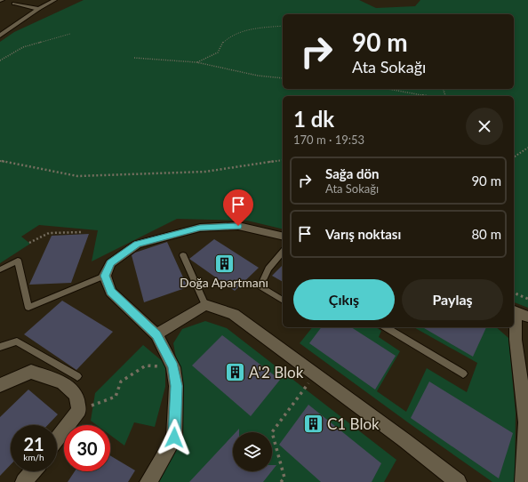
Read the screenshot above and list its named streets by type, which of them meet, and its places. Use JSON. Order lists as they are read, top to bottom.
{
  "places": {
    "building": ["Doğa Apartmanı", "A'2 Blok", "C1 Blok"]
  },
  "page": {
    "turn": ["90 m", "Ata Sokağı"],
    "heading": ["1 dk", "170 m · 19:53"],
    "list": [
      {
        "name": "Sağa dön",
        "note": "Ata Sokağı",
        "value": "90 m"
      },
      {
        "name": "Varış noktası",
        "value": "80 m"
      }
    ],
    "buttons": ["Çıkış", "Paylaş"],
    "speed": "21 km/h",
    "limit": "30"
  }
}
